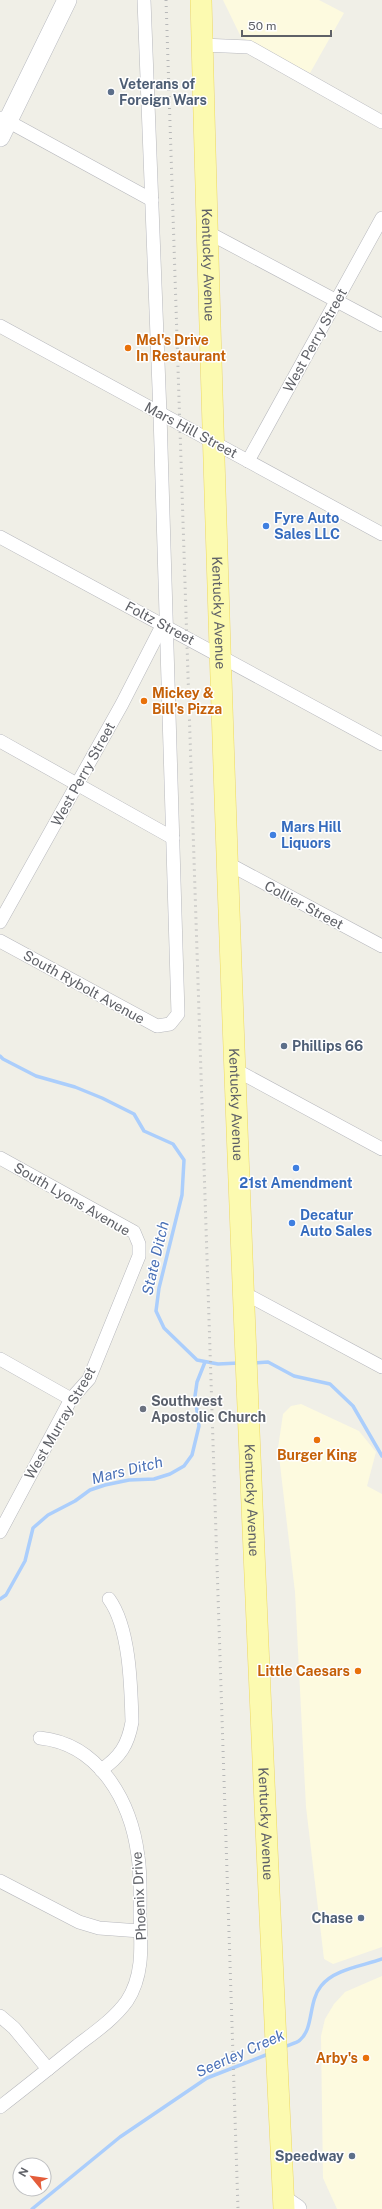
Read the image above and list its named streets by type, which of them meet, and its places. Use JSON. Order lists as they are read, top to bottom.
{
  "streets": {
    "main road": ["Kentucky Avenue"],
    "street": [
      "West Perry Street",
      "Mars Hill Street",
      "Foltz Street",
      "Collier Street",
      "South Rybolt Avenue",
      "South Lyons Avenue",
      "West Murray Street",
      "Phoenix Drive"
    ]
  },
  "crossings": [
    ["Kentucky Avenue", "Mars Hill Street"],
    ["Kentucky Avenue", "Foltz Street"],
    ["Kentucky Avenue", "Collier Street"],
    ["West Perry Street", "Mars Hill Street"],
    ["West Perry Street", "Foltz Street"],
    ["South Lyons Avenue", "West Murray Street"]
  ],
  "water": ["State Ditch", "Mars Ditch", "Seerley Creek"],
  "places": [
    "Veterans of Foreign Wars",
    "Mel's Drive In Restaurant",
    "Fyre Auto Sales LLC",
    "Mickey & Bill's Pizza",
    "Mars Hill Liquors",
    "Phillips 66",
    "21st Amendment",
    "Decatur Auto Sales",
    "Southwest Apostolic Church",
    "Burger King",
    "Little Caesars",
    "Chase",
    "Arby's",
    "Speedway"
  ],
  "scale_bar": "50 m",
  "north": "top left"
}
